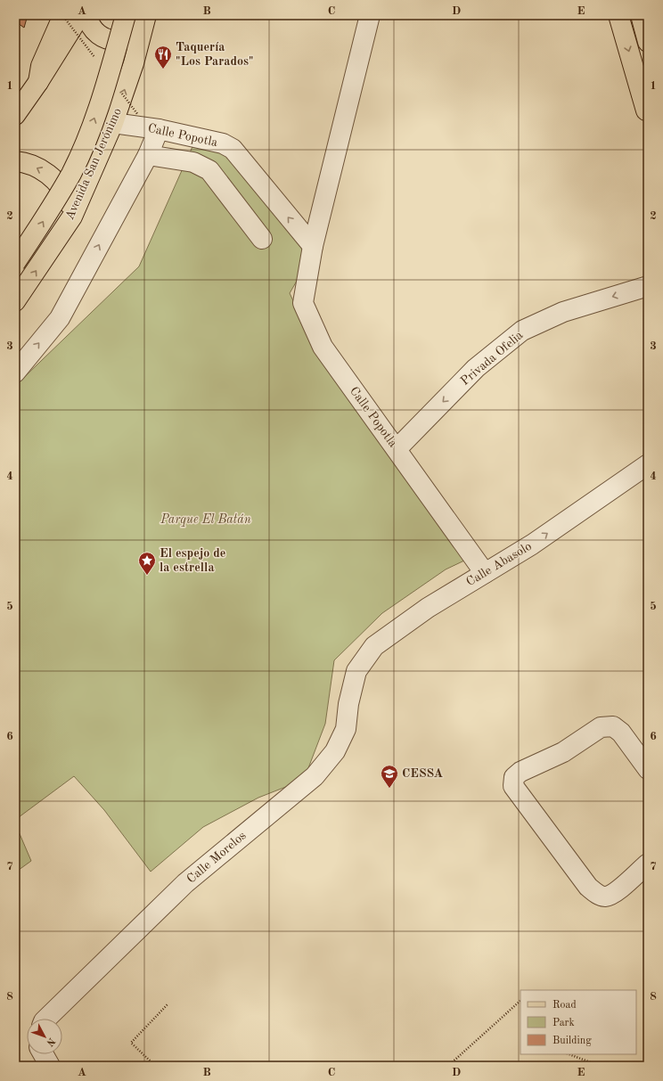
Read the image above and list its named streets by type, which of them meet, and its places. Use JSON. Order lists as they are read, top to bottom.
{
  "streets": {
    "main road": ["Avenida San Jerónimo"],
    "street": [
      "Calle Popotla",
      "Privada Ofelia",
      "Calle Abasolo",
      "Calle Morelos"
    ]
  },
  "crossings": [
    ["Calle Popotla", "Avenida San Jerónimo"],
    ["Calle Popotla", "Privada Ofelia"],
    ["Calle Popotla", "Calle Abasolo"],
    ["Calle Abasolo", "Calle Morelos"]
  ],
  "one_way": ["Privada Ofelia", "Calle Abasolo"],
  "parks": ["Parque El Batán"],
  "places": {
    "restaurant": ["Taquería \"Los Parados\""],
    "place": ["El espejo de la estrella"],
    "school or university": ["CESSA"]
  },
  "legend": ["Road", "Park", "Building"],
  "north": "bottom right",
  "grid": {
    "columns": [
      "A",
      "B",
      "C",
      "D",
      "E"
    ],
    "rows": [
      "1",
      "2",
      "3",
      "4",
      "5",
      "6",
      "7",
      "8"
    ]
  }
}
